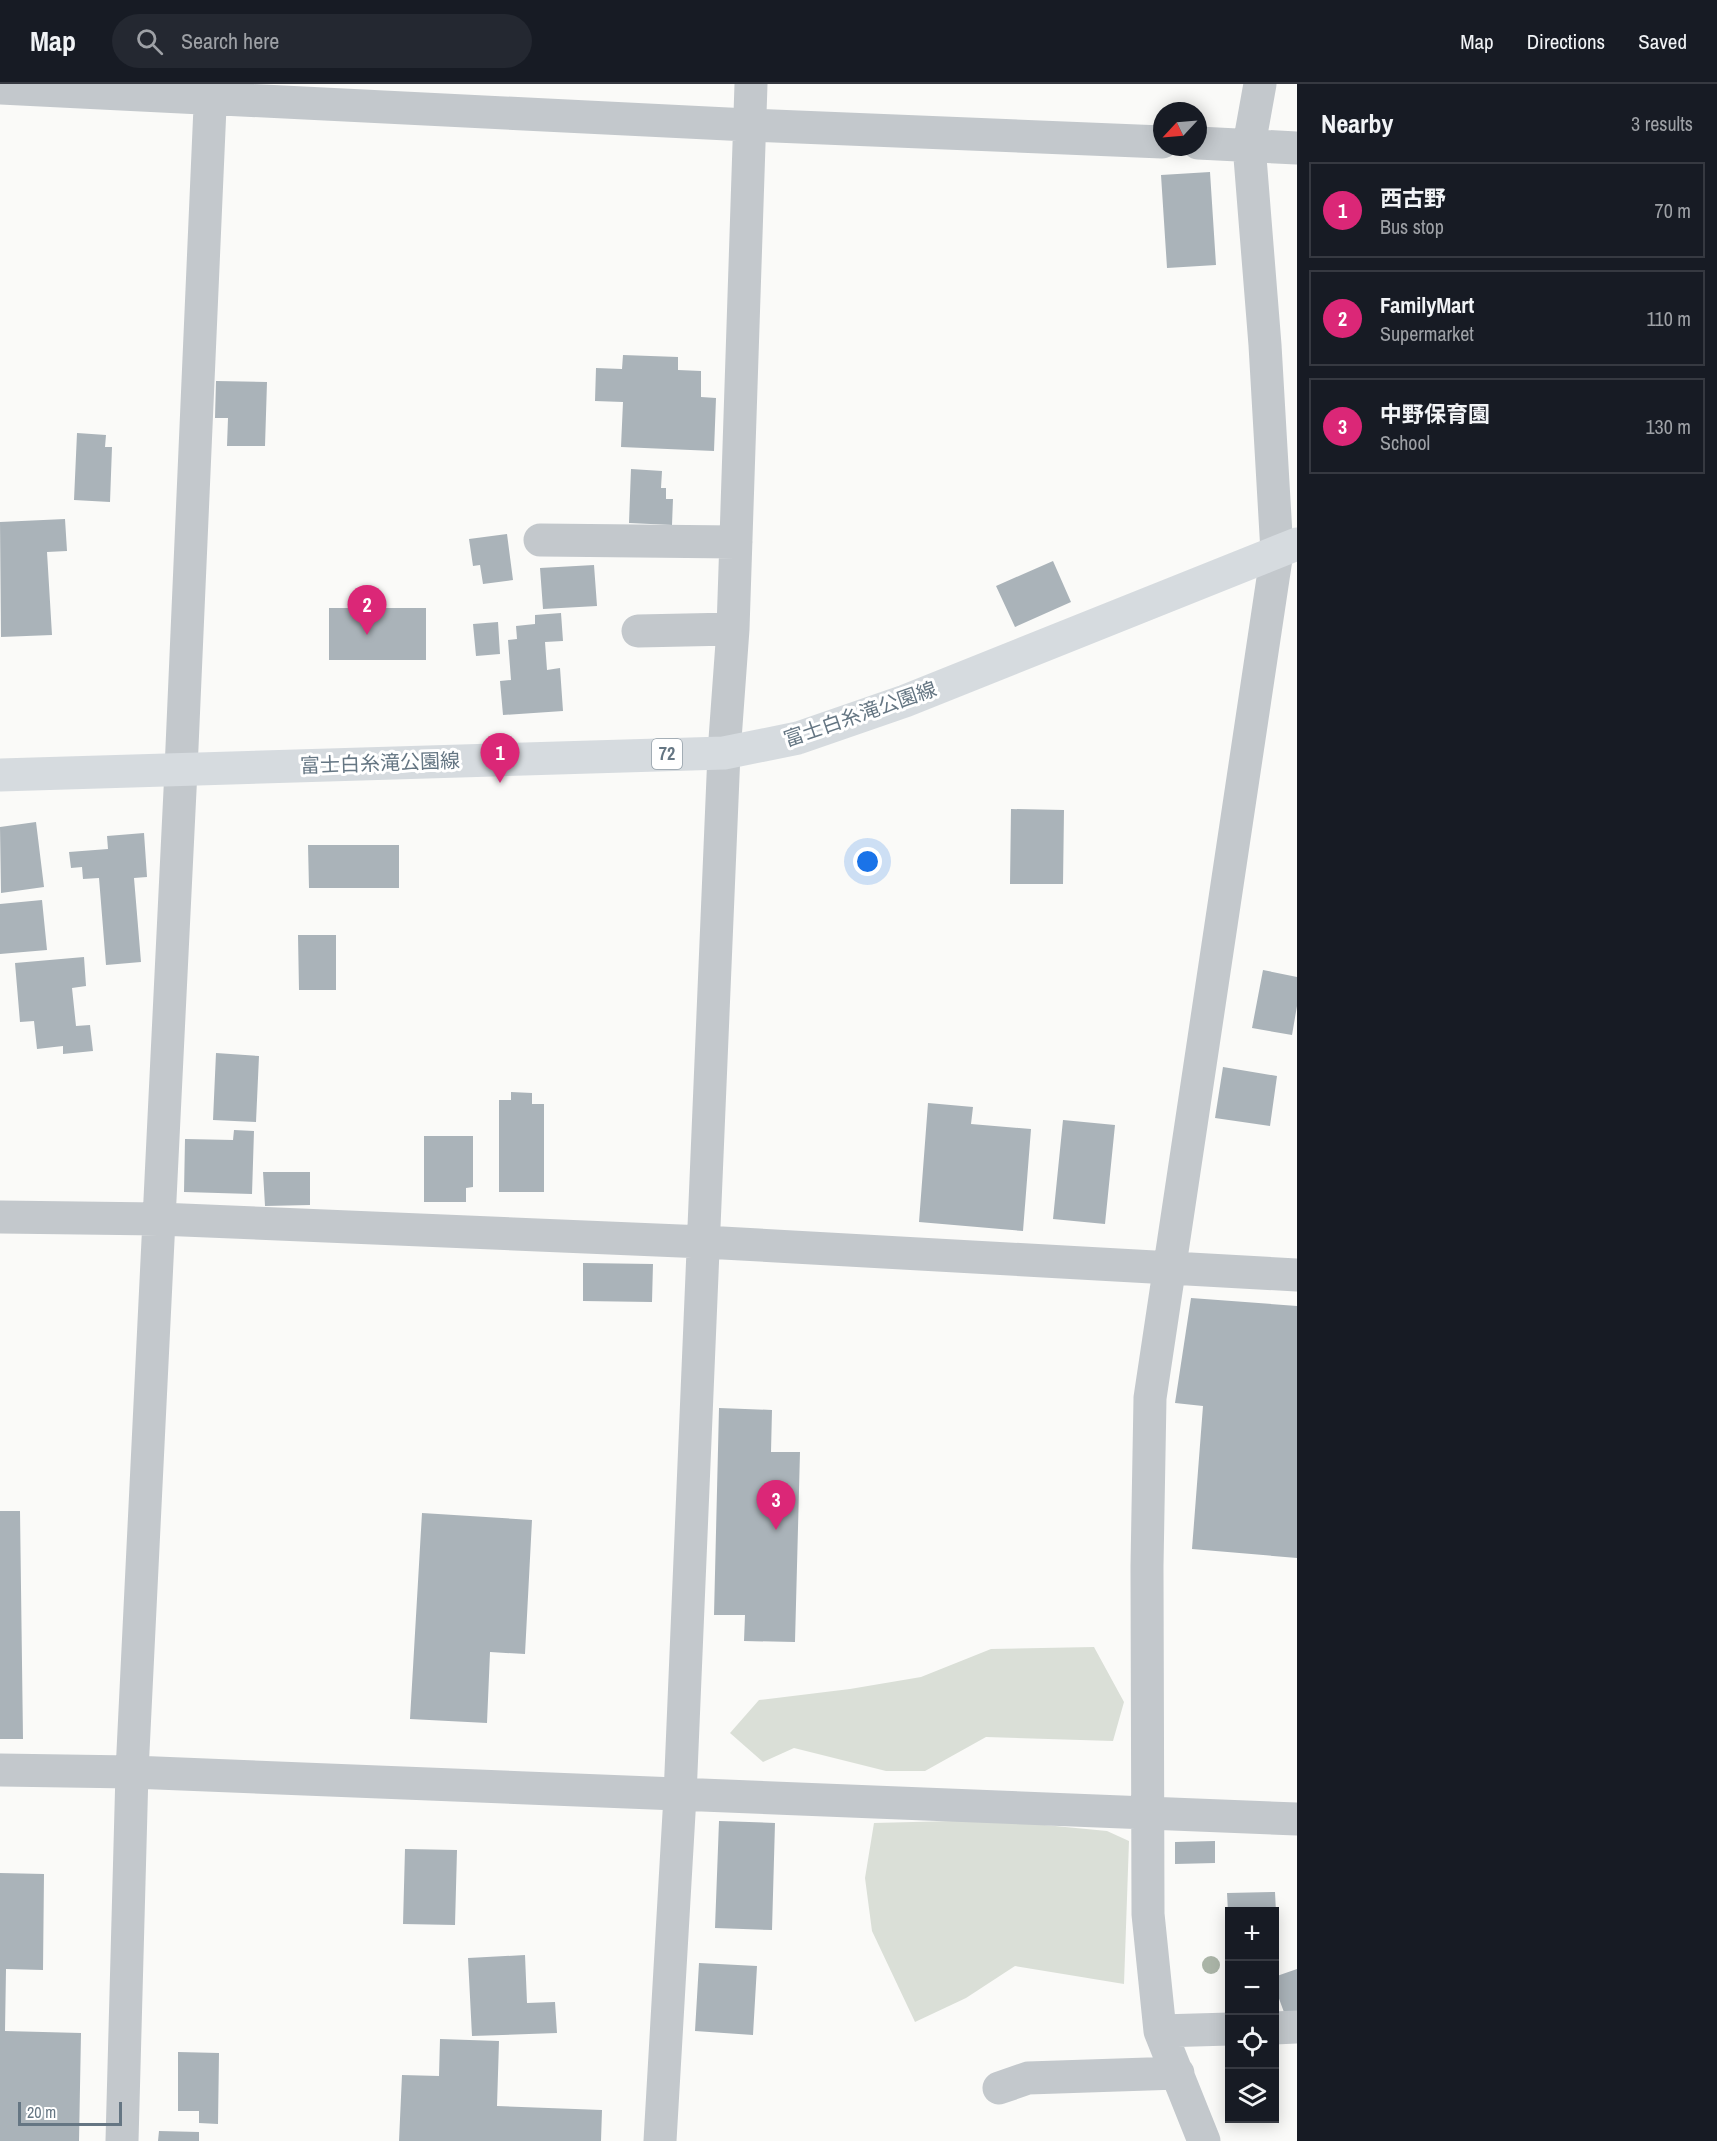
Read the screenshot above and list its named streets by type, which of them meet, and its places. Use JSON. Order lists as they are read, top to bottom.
{
  "streets": {
    "main road": ["富士白糸滝公園線", "72"]
  },
  "scale_bar": "20 m",
  "north": "bottom left",
  "page": {
    "header": "Map",
    "search": "Search here",
    "nav": ["Map", "Directions", "Saved"],
    "heading": ["Nearby", "3 results"],
    "list": [
      {
        "mark": "1",
        "name": "西古野",
        "note": "Bus stop",
        "value": "70 m"
      },
      {
        "mark": "2",
        "name": "FamilyMart",
        "note": "Supermarket",
        "value": "110 m"
      },
      {
        "mark": "3",
        "name": "中野保育園",
        "note": "School",
        "value": "130 m"
      }
    ],
    "pins": ["2", "1", "3"],
    "map_buttons": ["+", "−"],
    "scale": "20 m"
  }
}
